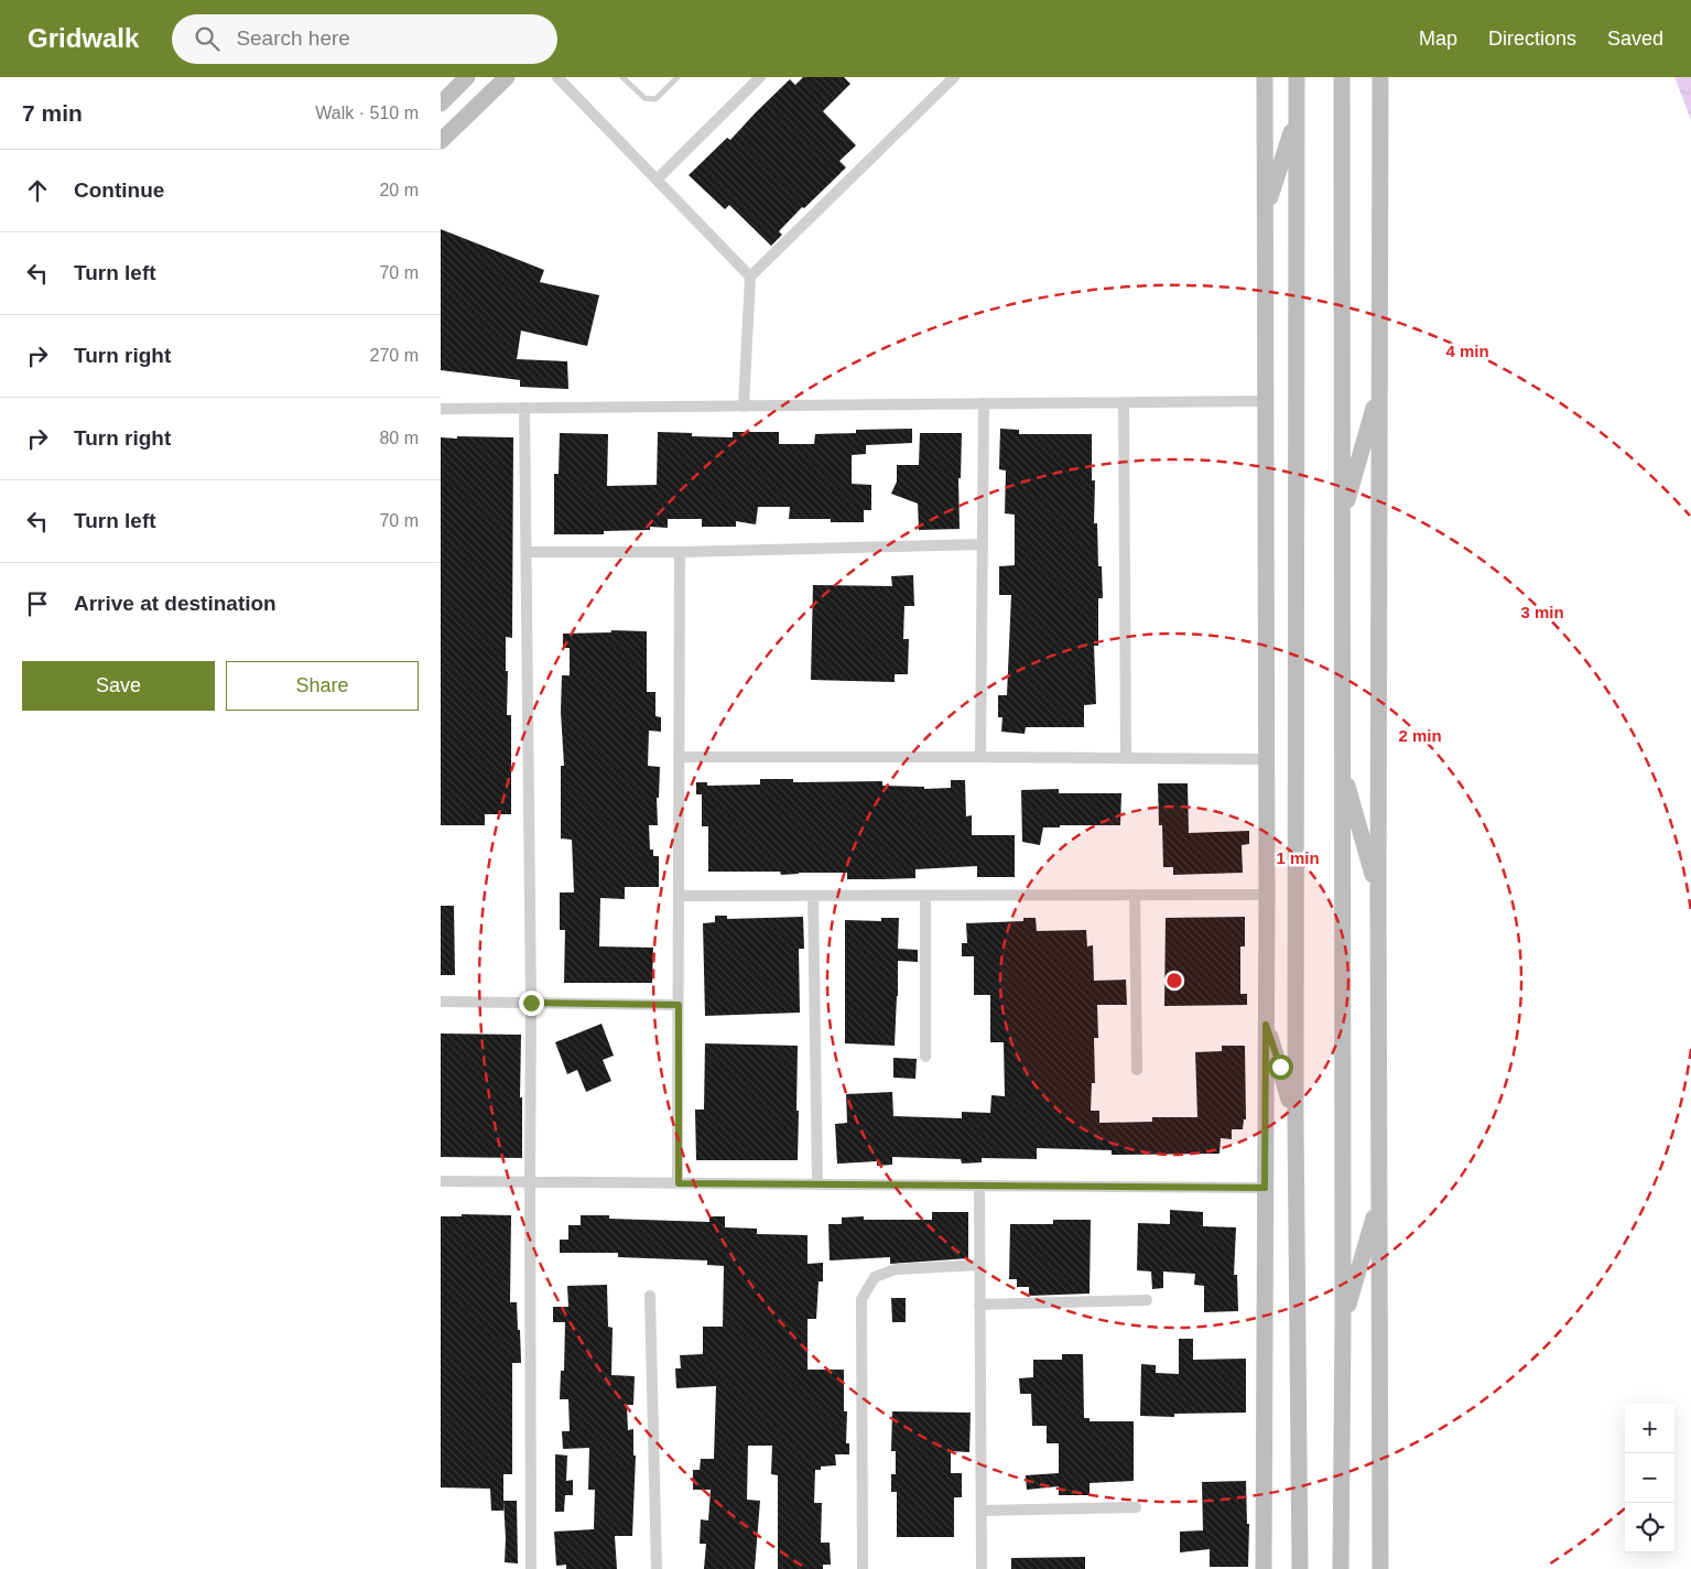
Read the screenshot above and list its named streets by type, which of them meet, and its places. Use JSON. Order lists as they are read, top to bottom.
{
  "page": {
    "header": "Gridwalk",
    "search": "Search here",
    "nav": ["Map", "Directions", "Saved"],
    "heading": ["7 min", "Walk · 510 m"],
    "list": [
      ["Continue", "20 m"],
      ["Turn left", "70 m"],
      ["Turn right", "270 m"],
      ["Turn right", "80 m"],
      ["Turn left", "70 m"],
      "Arrive at destination"
    ],
    "buttons": ["Save", "Share"],
    "map_buttons": ["+", "−"]
  },
  "rings": [
    "4 min",
    "3 min",
    "2 min",
    "1 min"
  ]
}
